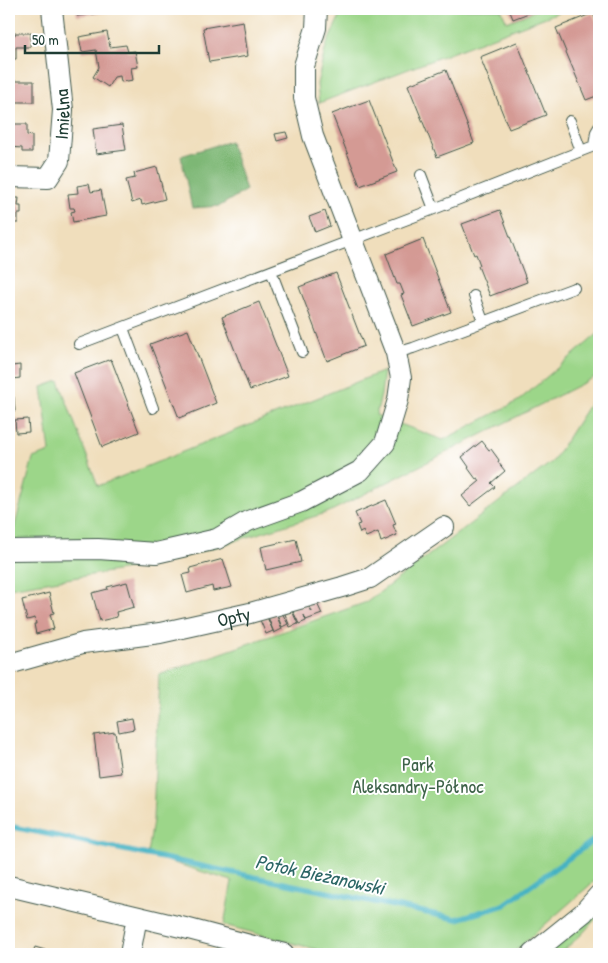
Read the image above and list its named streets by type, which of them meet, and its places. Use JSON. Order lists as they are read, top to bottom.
{
  "streets": {
    "street": ["Imielna", "Opty"]
  },
  "water": ["Potok Bieżanowski"],
  "parks": ["Park Aleksandry-Północ"],
  "scale_bar": "50 m"
}
